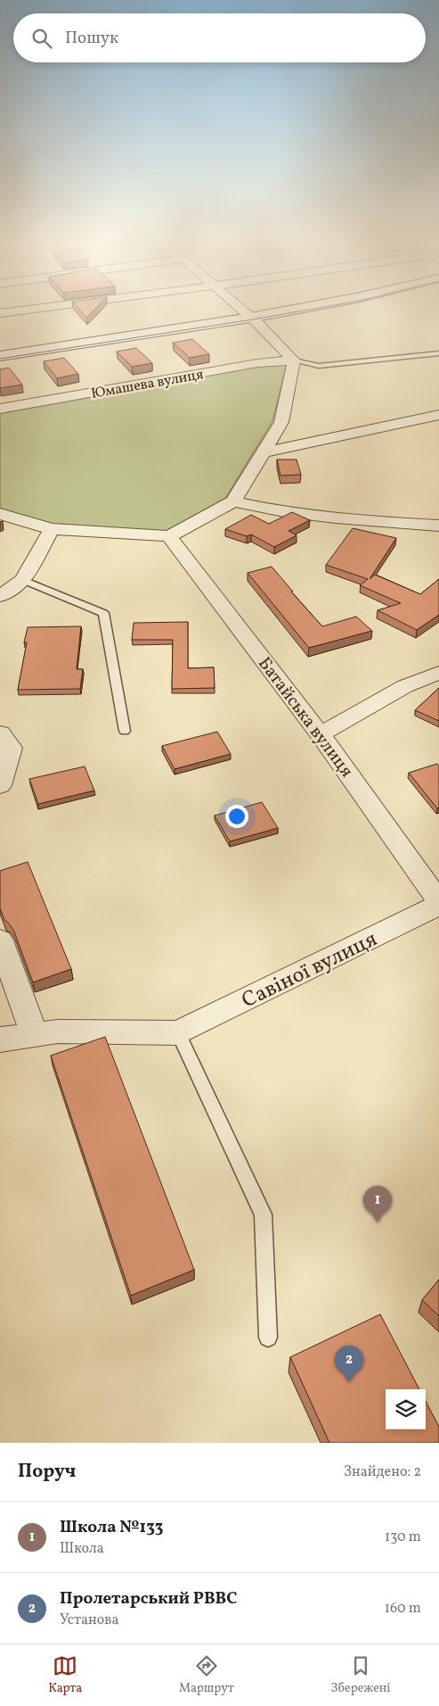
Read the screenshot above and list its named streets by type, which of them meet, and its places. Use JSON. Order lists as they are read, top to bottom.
{
  "streets": {
    "street": ["Юмашева вулиця", "Батайська вулиця", "Савіної вулиця"]
  },
  "page": {
    "search": "Пошук",
    "pins": ["1", "2"],
    "heading": ["Поруч", "Знайдено: 2"],
    "list": [
      {
        "mark": "1",
        "name": "Школа №133",
        "note": "Школа",
        "value": "130 m"
      },
      {
        "mark": "2",
        "name": "Пролетарський РВВС",
        "note": "Установа",
        "value": "160 m"
      }
    ],
    "nav": ["Карта", "Маршрут", "Збережені"]
  }
}
